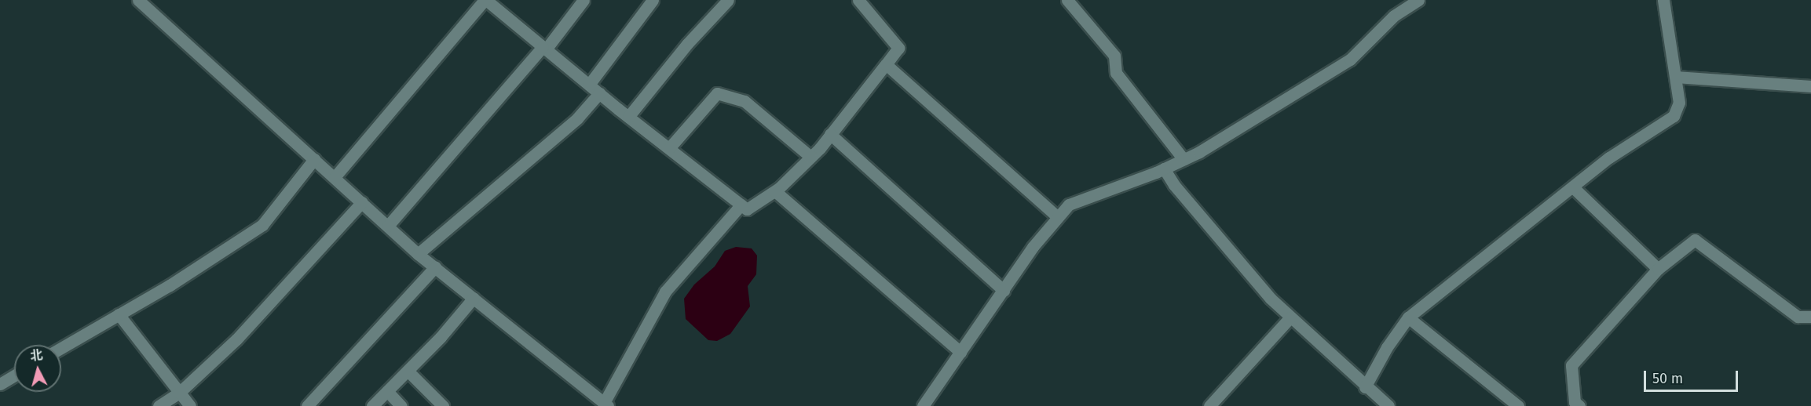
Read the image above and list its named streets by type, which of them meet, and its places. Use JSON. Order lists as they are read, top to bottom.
{
  "scale_bar": "50 m",
  "north": "top"
}
